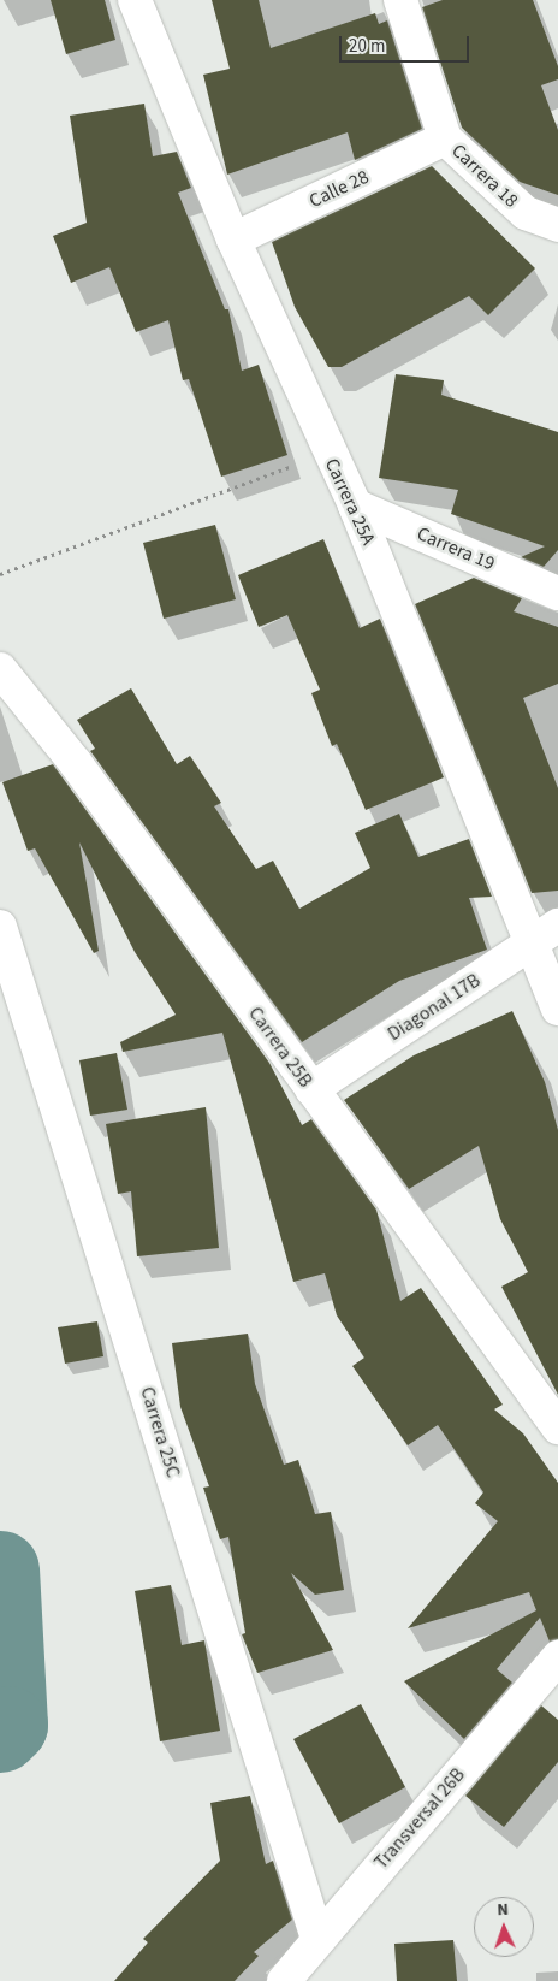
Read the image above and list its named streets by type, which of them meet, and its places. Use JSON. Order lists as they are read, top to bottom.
{
  "streets": {
    "street": [
      "Carrera 18",
      "Calle 28",
      "Carrera 25A",
      "Carrera 19",
      "Diagonal 17B",
      "Carrera 25B",
      "Carrera 25C",
      "Transversal 26B"
    ]
  },
  "crossings": [
    ["Carrera 18", "Calle 28"],
    ["Calle 28", "Carrera 25A"],
    ["Carrera 25A", "Carrera 19"],
    ["Carrera 25A", "Diagonal 17B"],
    ["Diagonal 17B", "Carrera 25B"],
    ["Carrera 25C", "Transversal 26B"]
  ],
  "scale_bar": "20 m",
  "north": "top"
}
